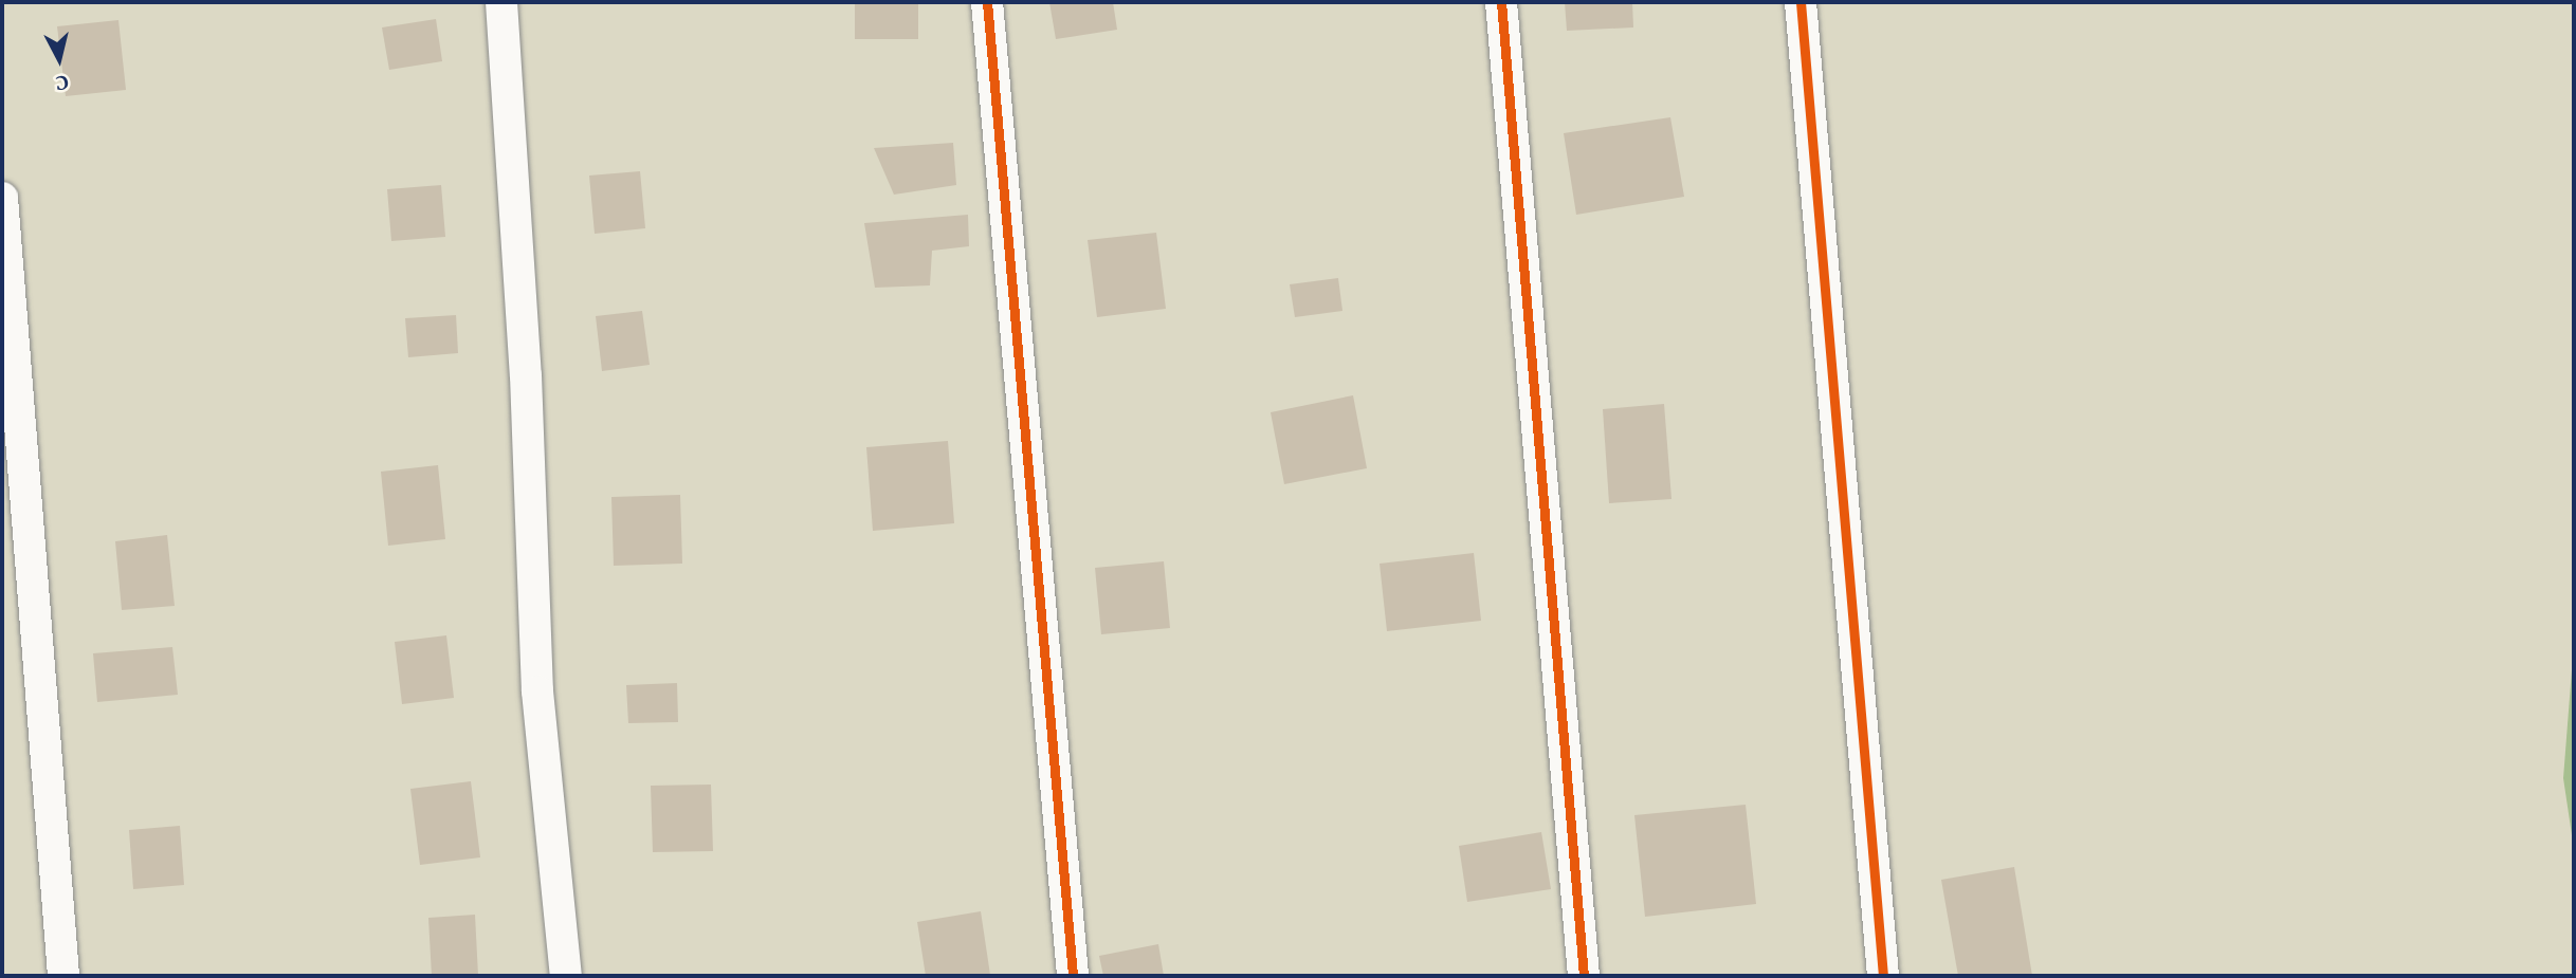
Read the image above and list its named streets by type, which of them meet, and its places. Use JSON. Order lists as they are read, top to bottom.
{
  "north": "bottom"
}
